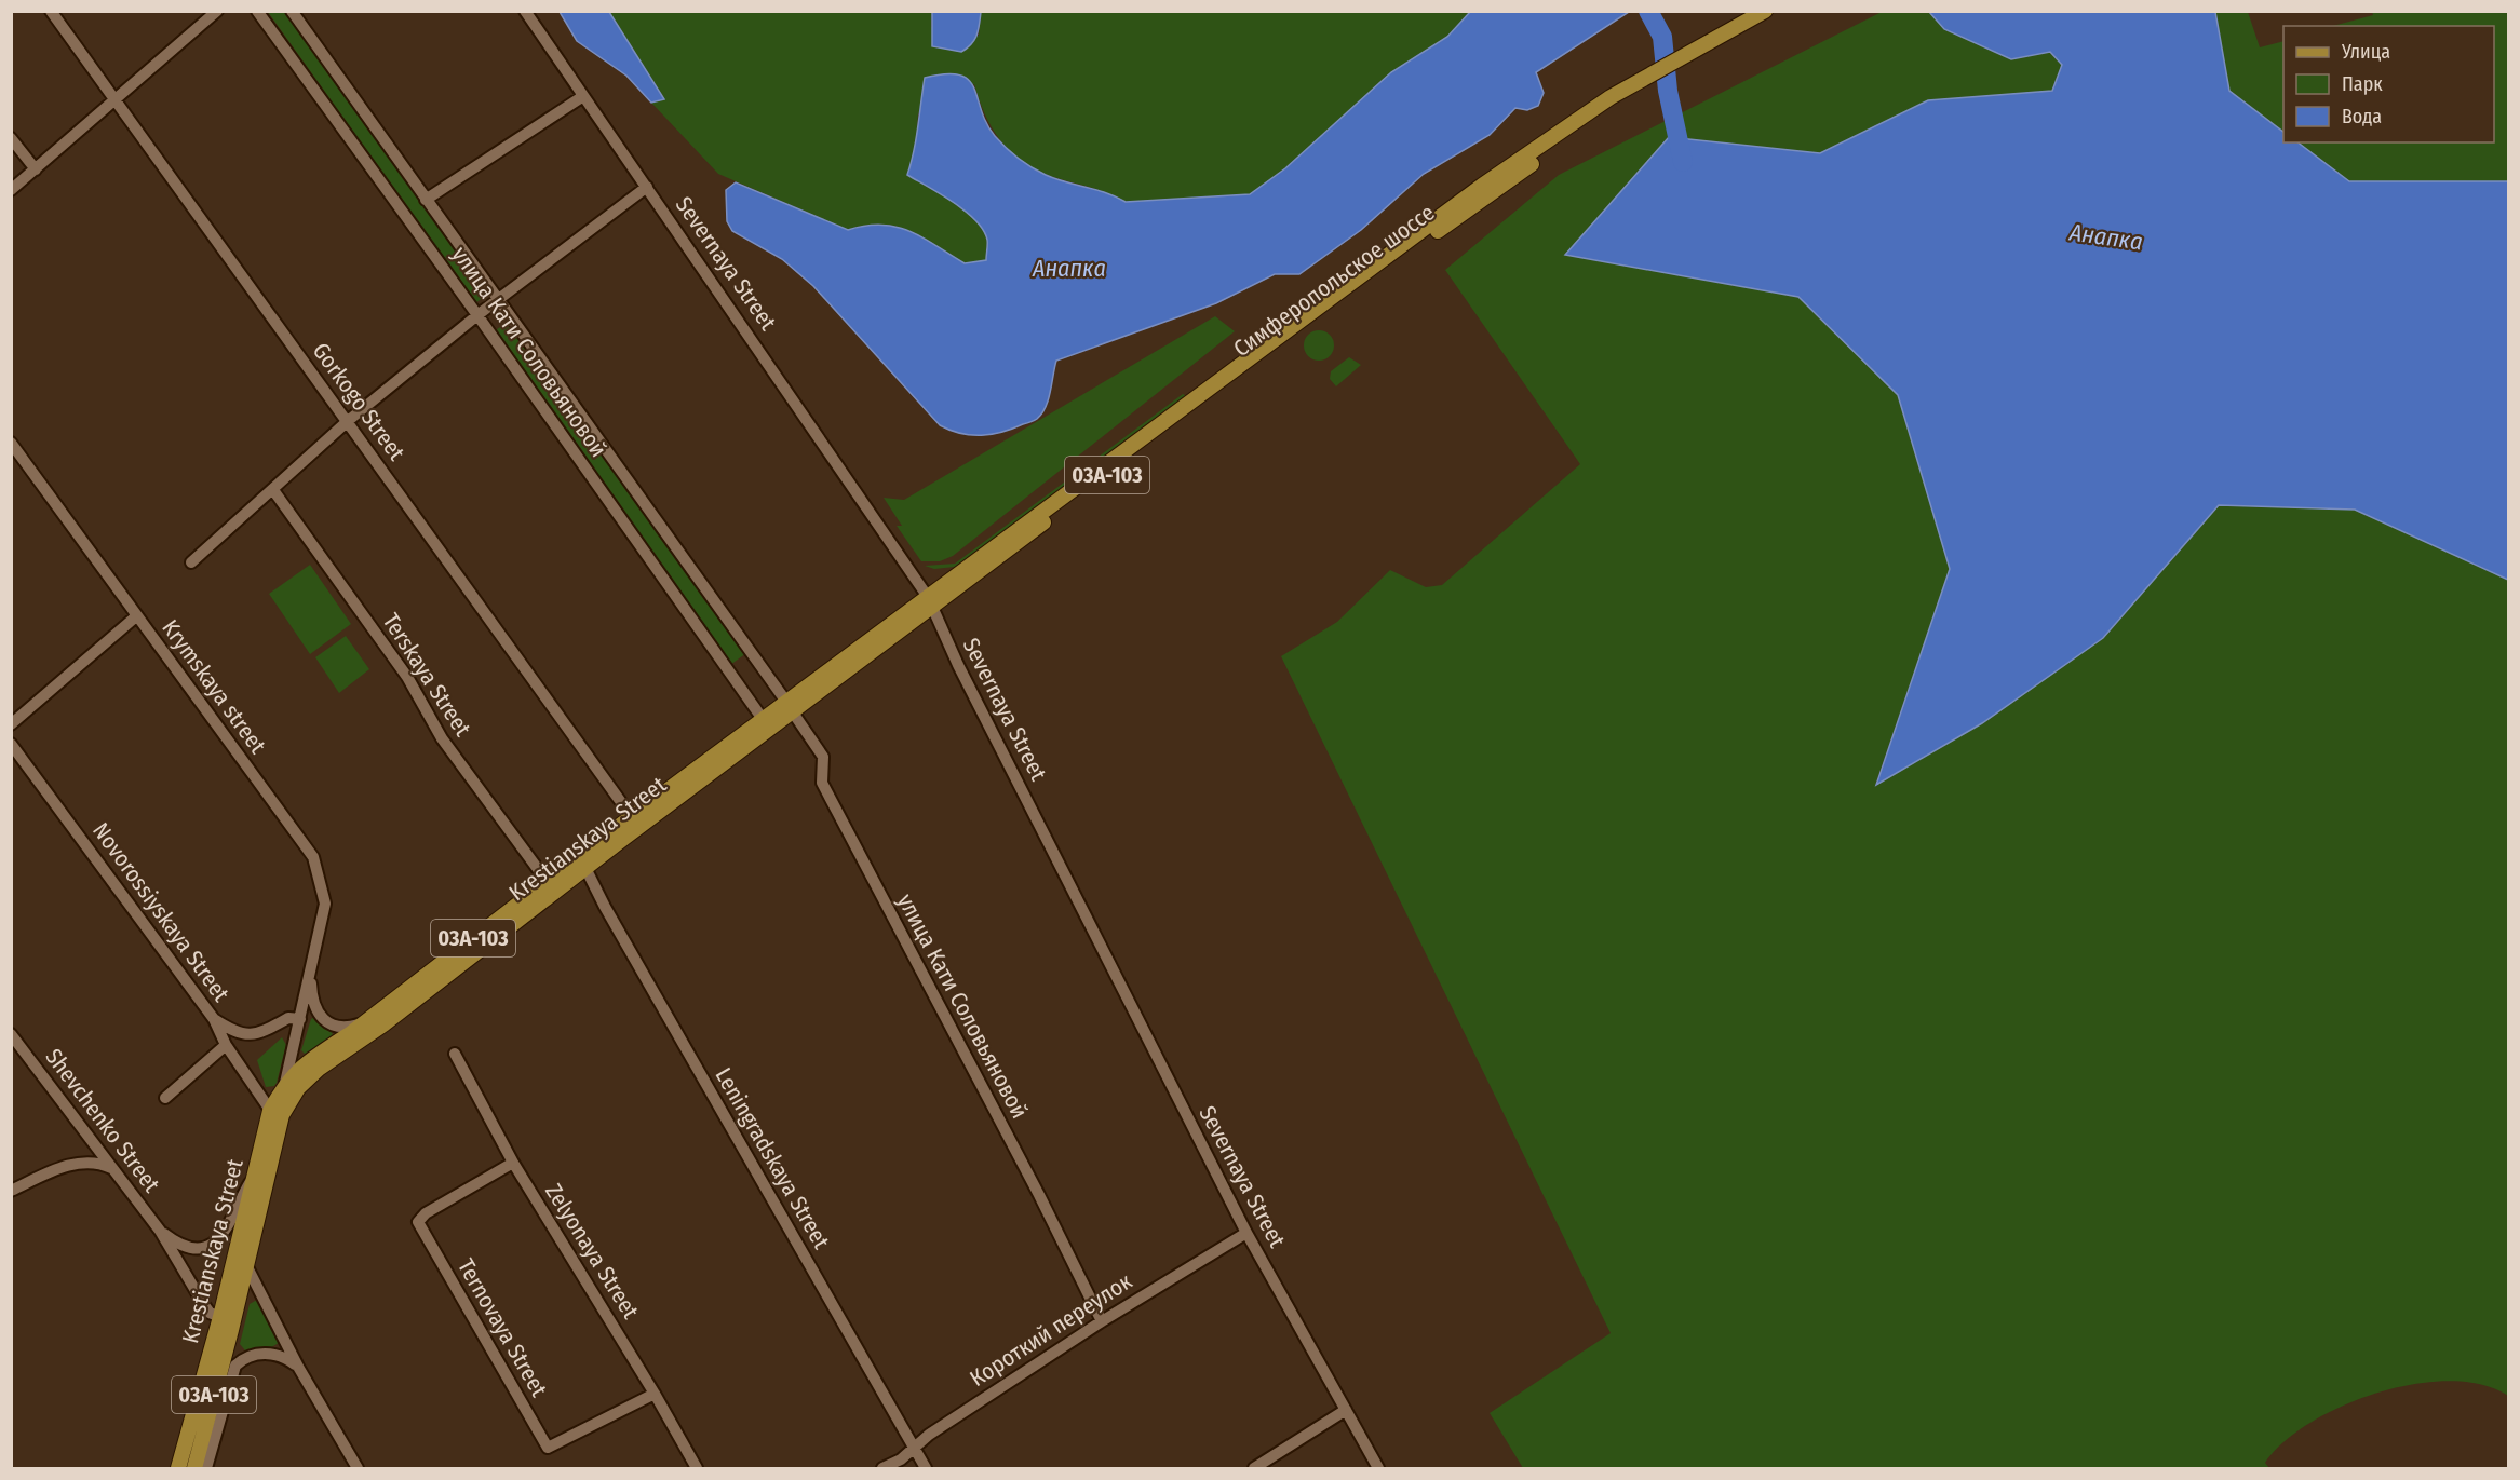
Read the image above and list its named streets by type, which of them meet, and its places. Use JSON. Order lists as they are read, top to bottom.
{
  "streets": {
    "main road": ["Симферопольское шоссе", "03А-103", "Krestianskaya Street"],
    "street": [
      "Severnaya Street",
      "улица Кати Соловьяновой",
      "Gorkogo Street",
      "Terskaya Street",
      "Krymskaya street",
      "Novorossiyskaya Street",
      "Shevchenko Street",
      "Leningradskaya Street",
      "Zelyonaya Street",
      "Ternovaya Street",
      "Короткий переулок"
    ]
  },
  "crossings": [
    ["Severnaya Street", "Симферопольское шоссе"],
    ["Severnaya Street", "Krestianskaya Street"],
    ["Severnaya Street", "Короткий переулок"],
    ["Симферопольское шоссе", "Krestianskaya Street"],
    ["улица Кати Соловьяновой", "Krestianskaya Street"],
    ["улица Кати Соловьяновой", "Короткий переулок"],
    ["Gorkogo Street", "Krestianskaya Street"],
    ["Terskaya Street", "Krestianskaya Street"],
    ["Krymskaya street", "Krestianskaya Street"],
    ["Krestianskaya Street", "Novorossiyskaya Street"],
    ["Krestianskaya Street", "Shevchenko Street"],
    ["Krestianskaya Street", "Leningradskaya Street"],
    ["Leningradskaya Street", "Короткий переулок"],
    ["Zelyonaya Street", "Ternovaya Street"]
  ],
  "water": ["Анапка"],
  "legend": ["Улица", "Парк", "Вода"]
}
